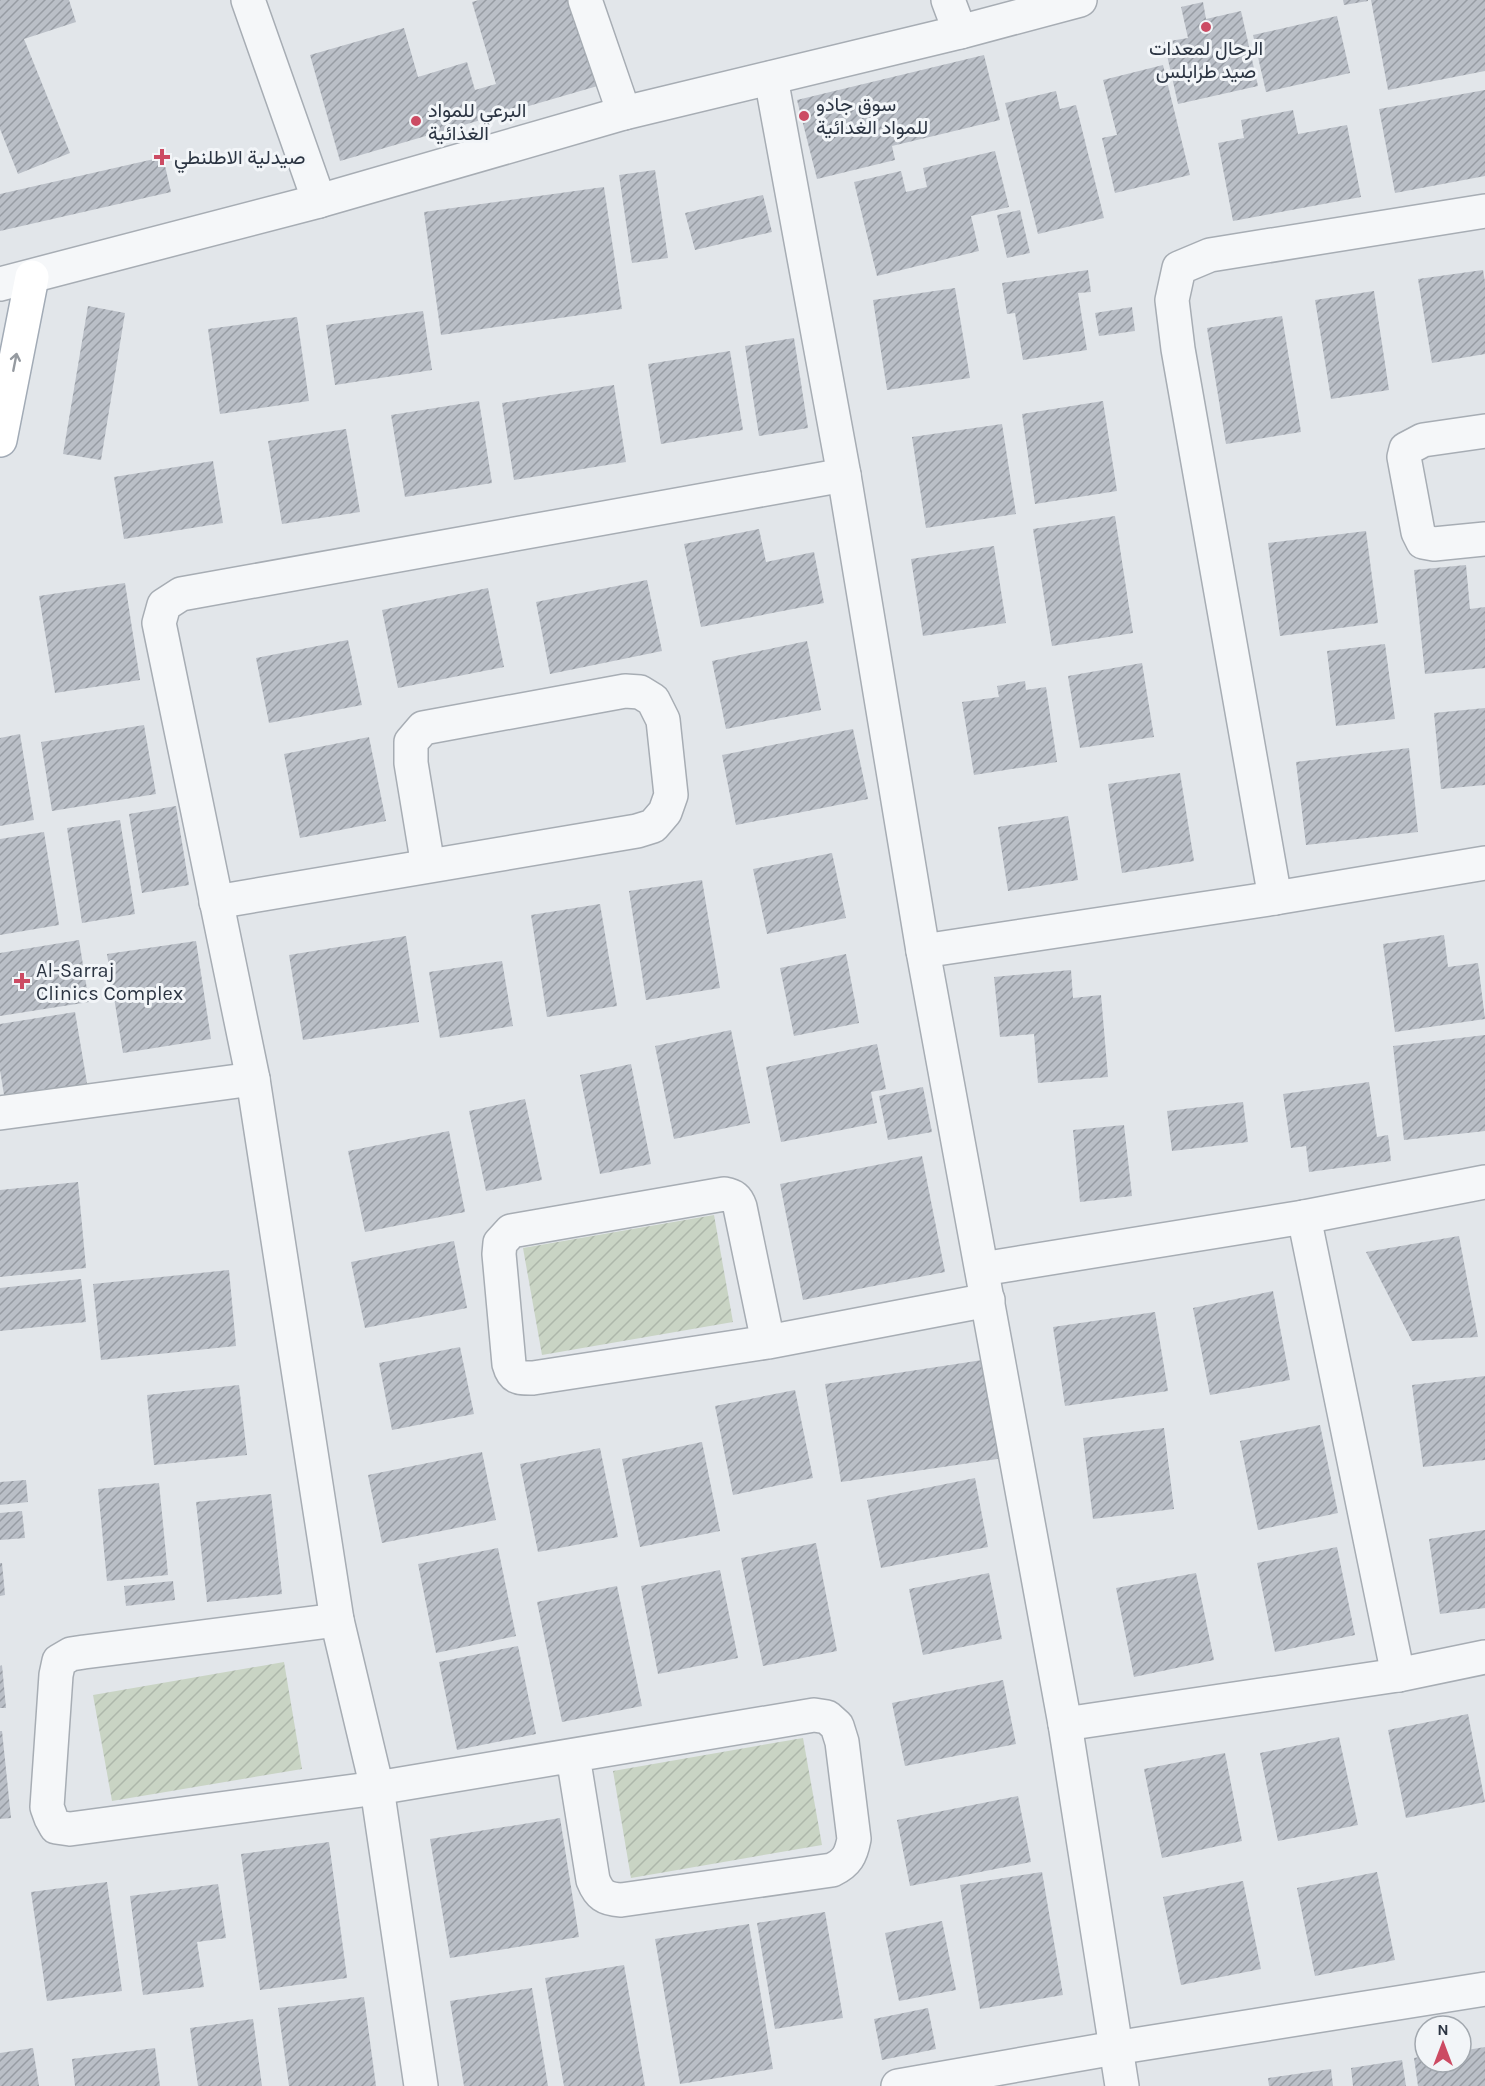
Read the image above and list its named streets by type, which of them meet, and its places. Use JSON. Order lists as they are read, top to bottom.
{
  "places": {
    "other": ["الرحال لمعدات صيد طرابلس", "سوق جادو للمواد الغدائية", "البرعي للمواد الغذائية"],
    "health": ["صيدلية الاطلنطي", "Al-Sarraj Clinics Complex"]
  },
  "north": "top"
}
